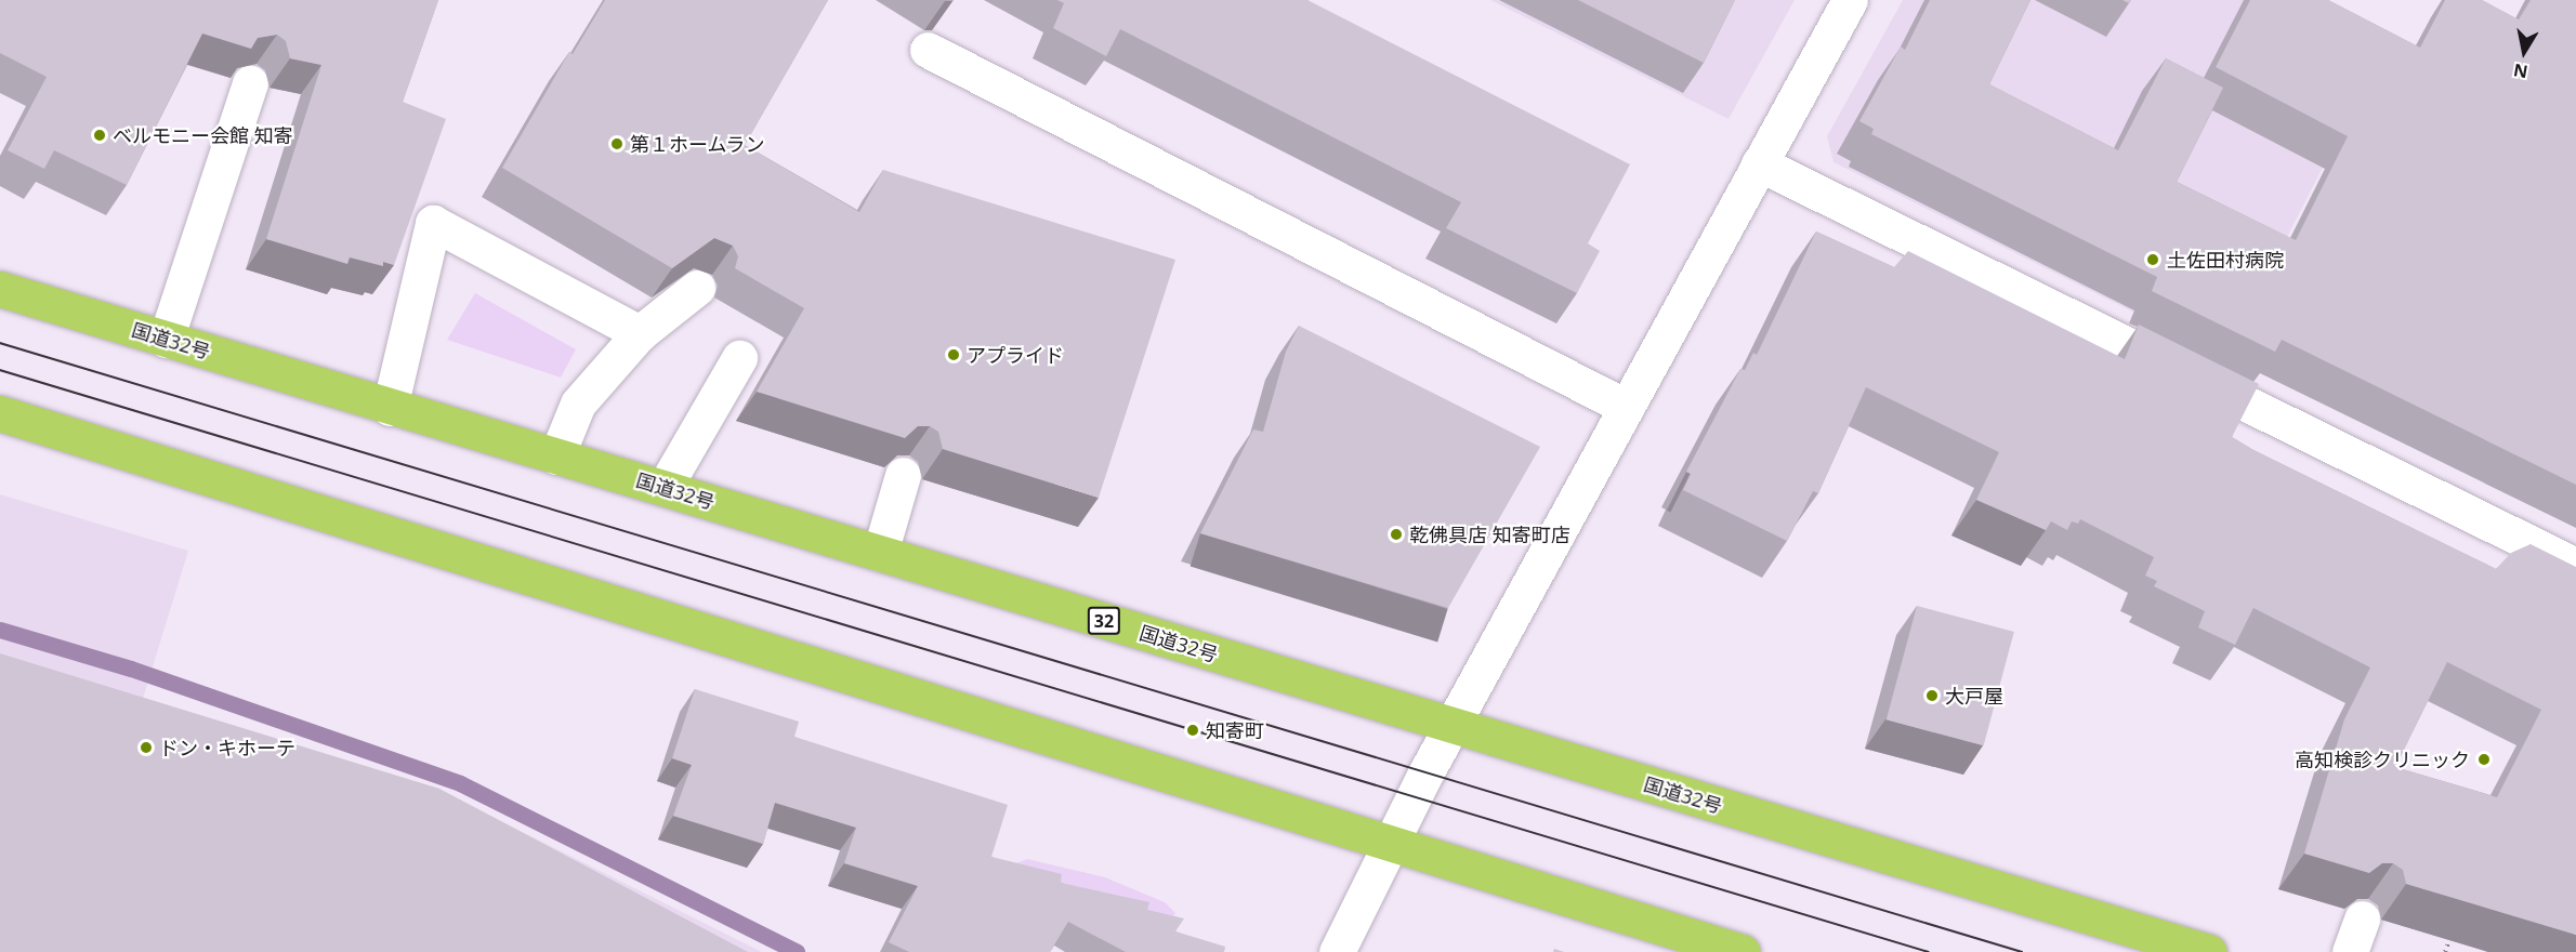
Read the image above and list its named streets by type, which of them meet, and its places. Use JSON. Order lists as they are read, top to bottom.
{
  "streets": {
    "highway": ["国道32号", "32"]
  },
  "places": [
    "ベルモニー会館 知寄",
    "第１ホームラン",
    "土佐田村病院",
    "アプライド",
    "乾佛具店 知寄町店",
    "大戸屋",
    "知寄町",
    "ドン・キホーテ",
    "高知検診クリニック"
  ],
  "north": "bottom"
}
